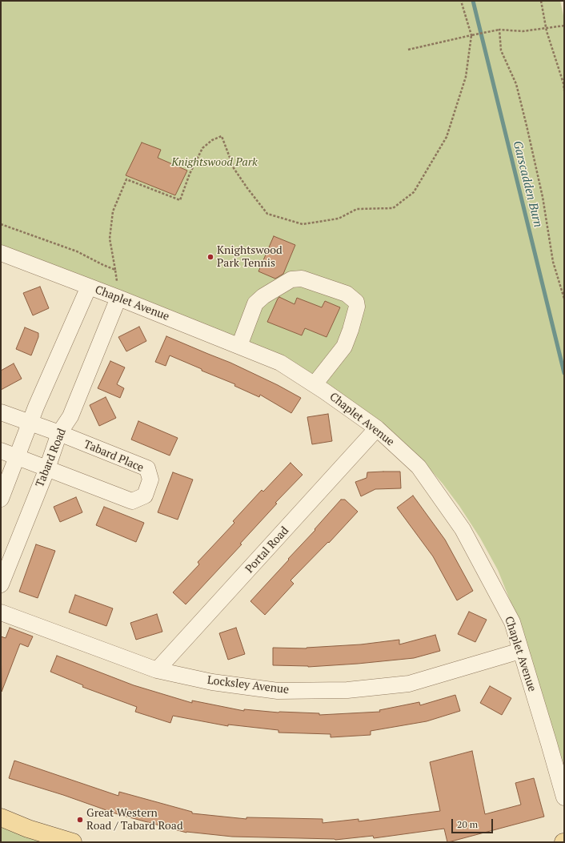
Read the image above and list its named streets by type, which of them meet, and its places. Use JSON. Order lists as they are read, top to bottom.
{
  "streets": {
    "street": [
      "Chaplet Avenue",
      "Tabard Place",
      "Tabard Road",
      "Portal Road",
      "Locksley Avenue"
    ]
  },
  "crossings": [
    ["Chaplet Avenue", "Tabard Road"],
    ["Chaplet Avenue", "Portal Road"],
    ["Chaplet Avenue", "Locksley Avenue"],
    ["Tabard Place", "Tabard Road"],
    ["Portal Road", "Locksley Avenue"]
  ],
  "water": ["Garscadden Burn"],
  "parks": ["Knightswood Park"],
  "places": ["Knightswood Park Tennis", "Great Western Road / Tabard Road"],
  "scale_bar": "20 m"
}
